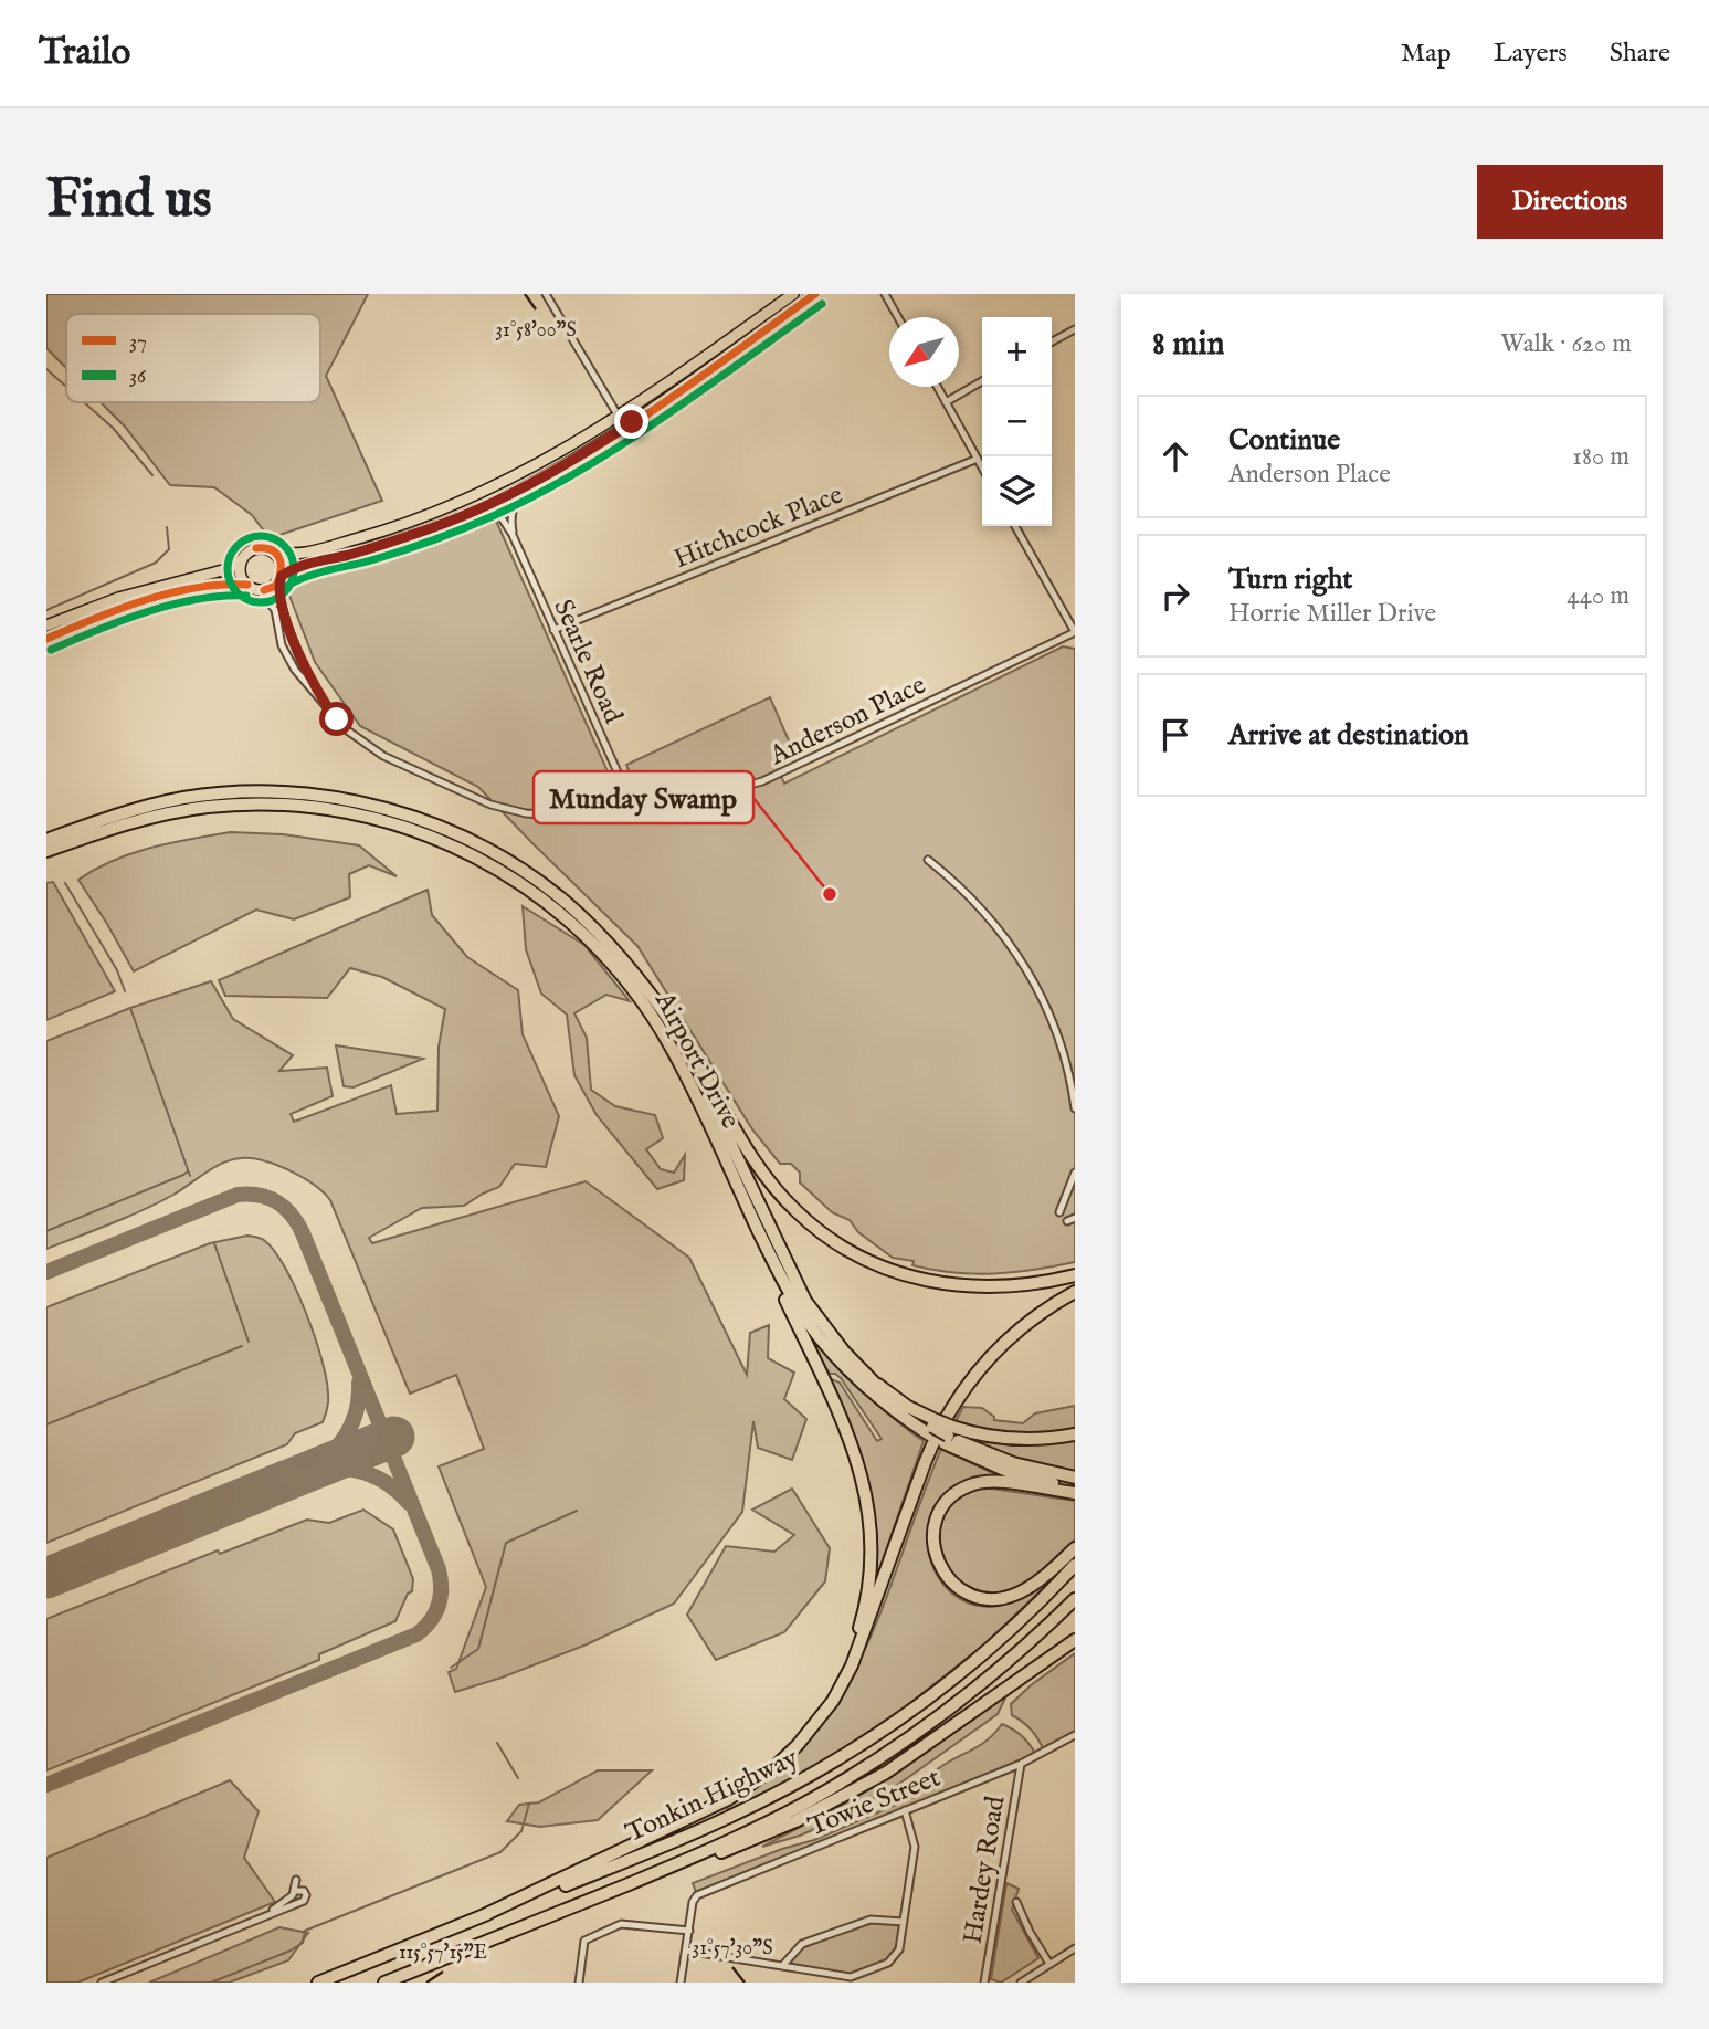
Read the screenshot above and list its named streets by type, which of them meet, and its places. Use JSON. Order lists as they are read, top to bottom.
{
  "streets": {
    "highway": ["Airport Drive", "Tonkin Highway"],
    "street": [
      "Hitchcock Place",
      "Searle Road",
      "Anderson Place",
      "Towie Street",
      "Hardey Road"
    ]
  },
  "crossings": [
    ["Hitchcock Place", "Searle Road"],
    ["Searle Road", "Anderson Place"],
    ["Towie Street", "Hardey Road"]
  ],
  "places": ["Munday Swamp"],
  "lines": ["transit line 37", "transit line 36"],
  "legend": ["37", "36"],
  "north": "bottom left",
  "page": {
    "header": "Trailo",
    "nav": ["Map", "Layers", "Share"],
    "buttons": "Directions",
    "title": "Find us",
    "heading": ["8 min", "Walk · 620 m"],
    "map_buttons": ["+", "−"],
    "list": [
      ["Continue", "Anderson Place", "180 m"],
      ["Turn right", "Horrie Miller Drive", "440 m"],
      "Arrive at destination"
    ]
  },
  "coordinates": ["31°58'00\"S", "31°57'30\"S", "115°57'15\"E"]
}
